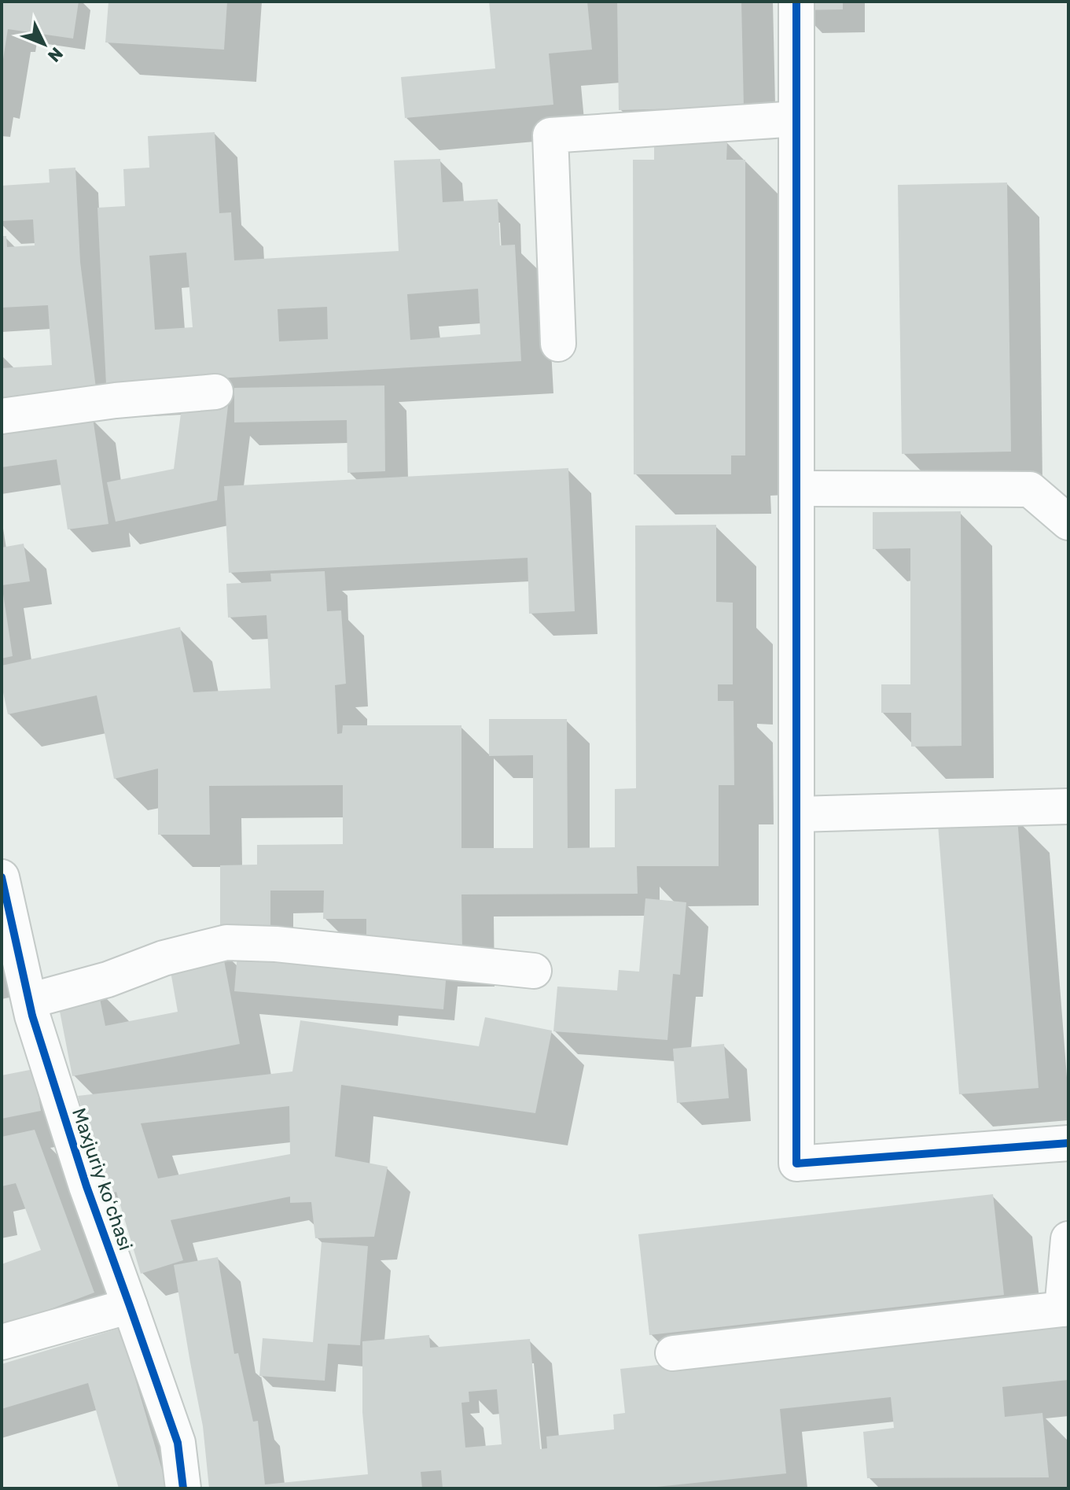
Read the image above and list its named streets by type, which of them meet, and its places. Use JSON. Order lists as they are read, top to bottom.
{
  "streets": {
    "street": ["Maxjuriy koʻchasi"]
  },
  "north": "bottom right"
}
